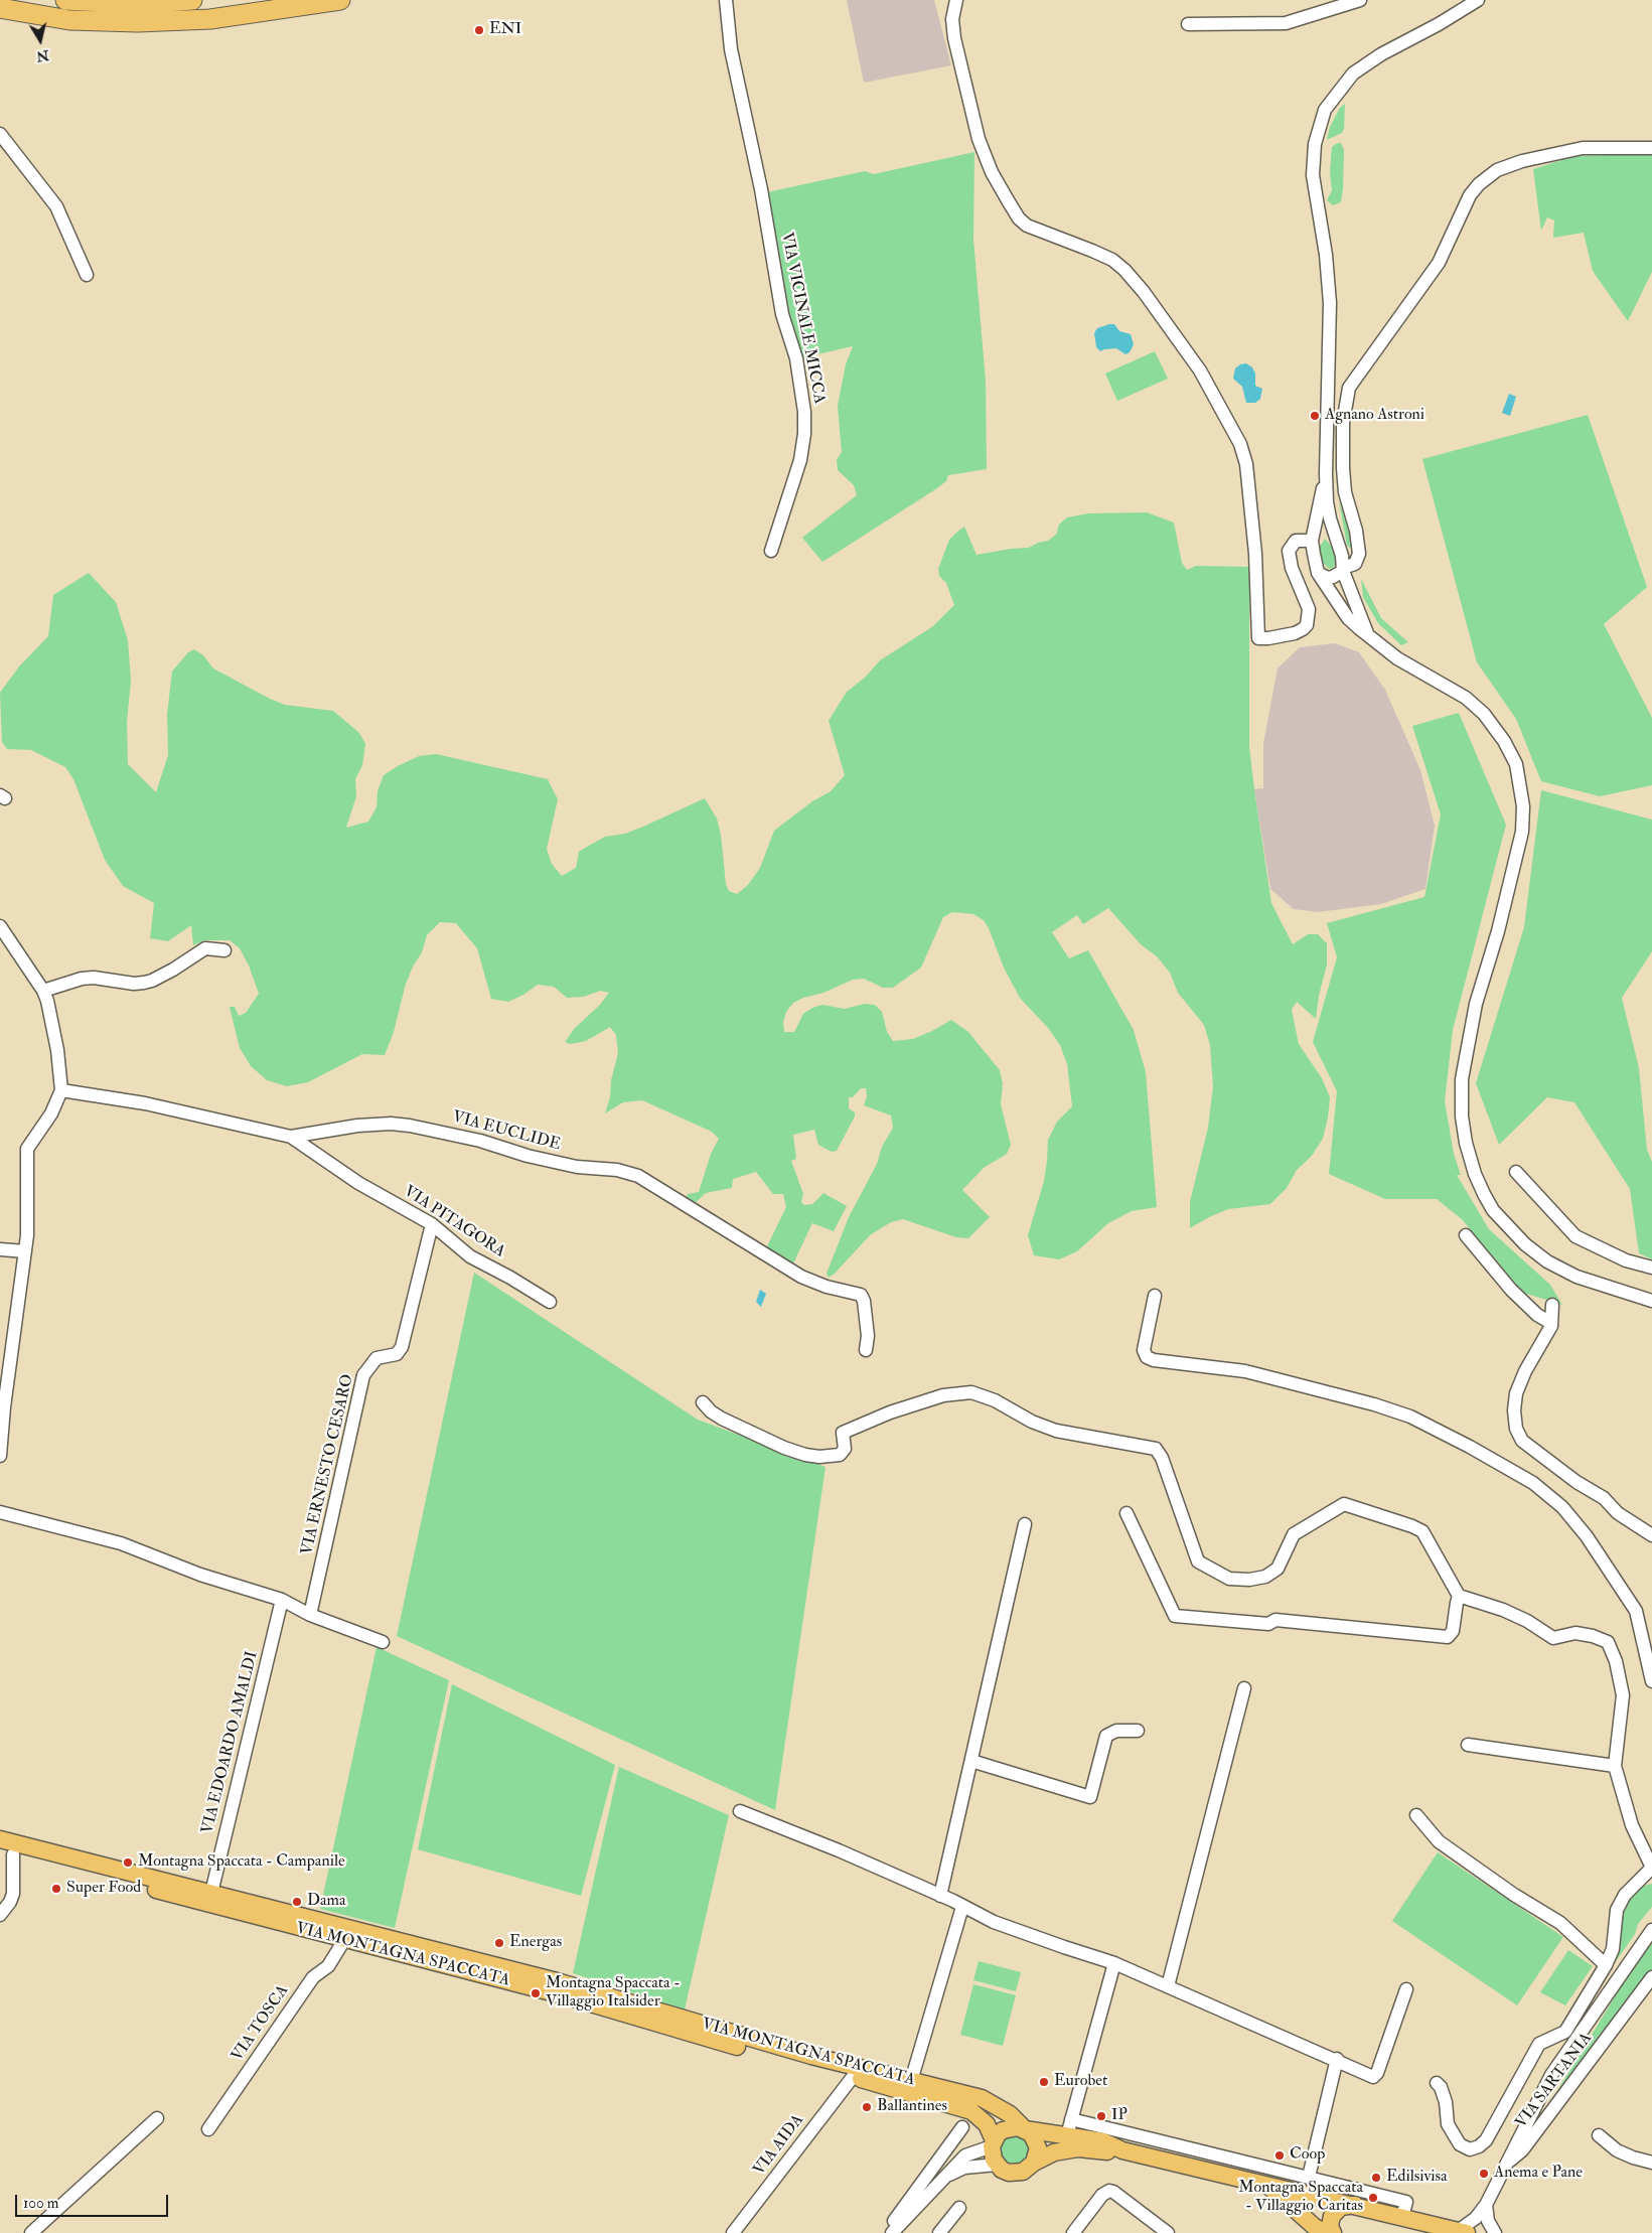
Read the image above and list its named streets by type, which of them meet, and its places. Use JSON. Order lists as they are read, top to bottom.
{
  "streets": {
    "main road": ["VIA MONTAGNA SPACCATA"],
    "street": [
      "VIA VICINALE MICCA",
      "VIA EUCLIDE",
      "VIA PITAGORA",
      "VIA ERNESTO CESARO",
      "VIA EDOARDO AMALDI",
      "VIA TOSCA",
      "VIA SARTANIA",
      "VIA AIDA"
    ]
  },
  "crossings": [
    ["VIA EUCLIDE", "VIA PITAGORA"],
    ["VIA PITAGORA", "VIA ERNESTO CESARO"],
    ["VIA EDOARDO AMALDI", "VIA MONTAGNA SPACCATA"],
    ["VIA MONTAGNA SPACCATA", "VIA TOSCA"],
    ["VIA MONTAGNA SPACCATA", "VIA AIDA"]
  ],
  "places": [
    "ENI",
    "Agnano Astroni",
    "Montagna Spaccata - Campanile",
    "Super Food",
    "Dama",
    "Energas",
    "Montagna Spaccata - Villaggio Italsider",
    "Eurobet",
    "Ballantines",
    "IP",
    "Coop",
    "Anema e Pane",
    "Edilsivisa",
    "Montagna Spaccata - Villaggio Caritas"
  ],
  "scale_bar": "100 m",
  "north": "bottom"
}
